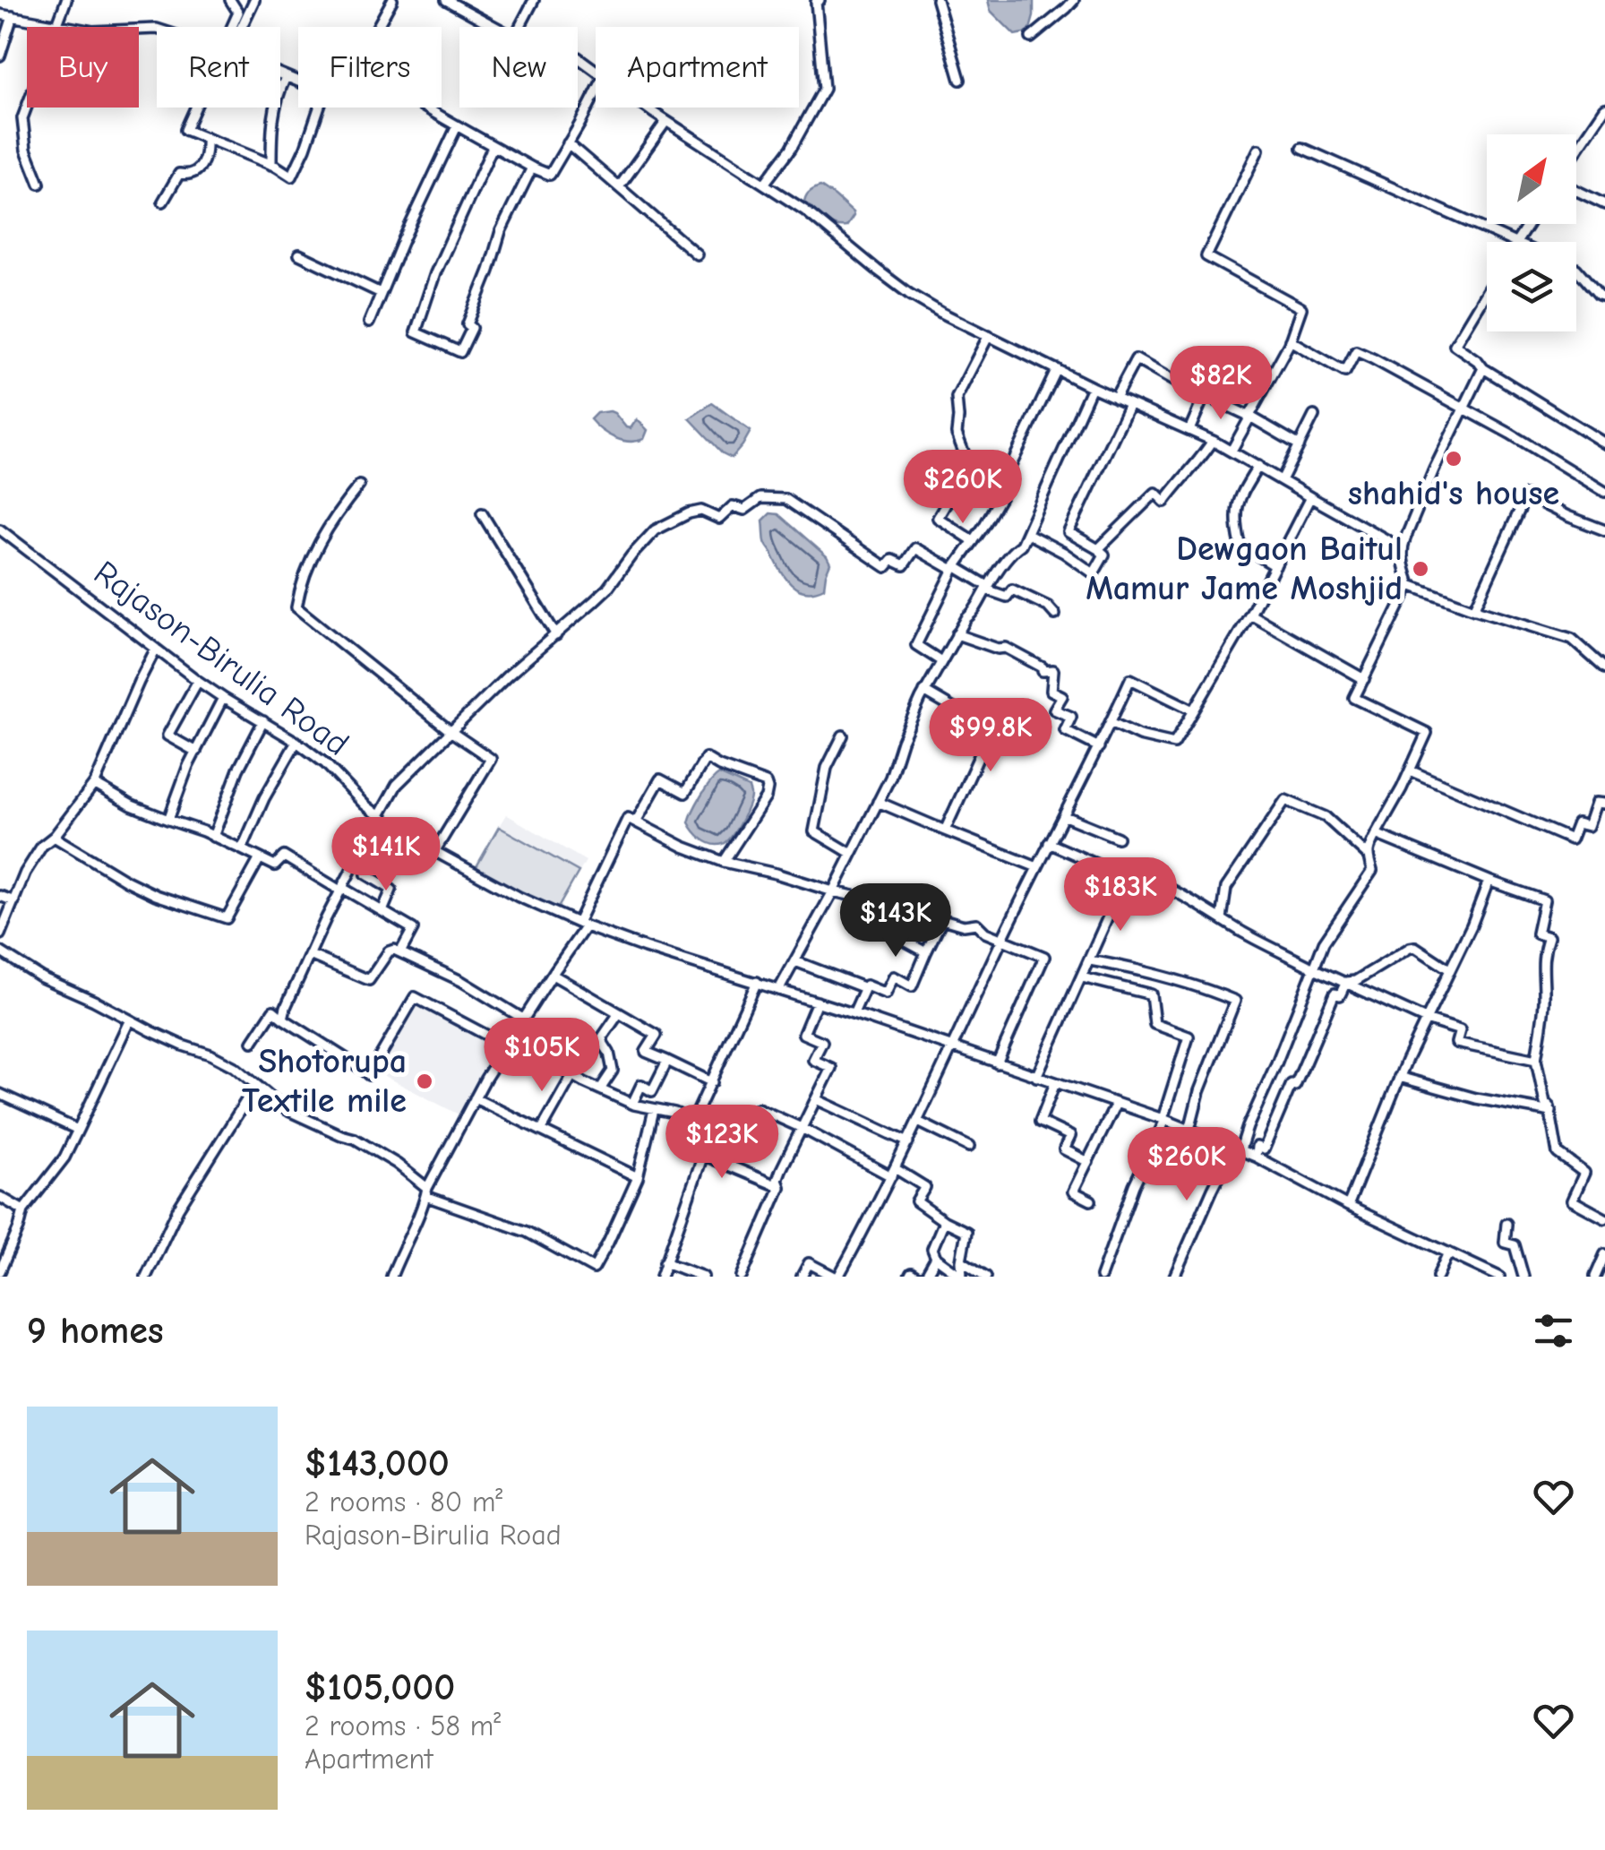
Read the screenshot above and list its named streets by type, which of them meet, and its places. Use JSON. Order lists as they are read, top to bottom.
{
  "streets": {
    "street": ["Rajason-Birulia Road"]
  },
  "places": ["shahid's house", "Dewgaon Baitul Mamur Jame Moshjid", "Shotorupa Textile mile"],
  "north": "top right",
  "page": {
    "chip": [
      "Buy",
      "Rent",
      "Filters",
      "New",
      "Apartment"
    ],
    "price": [
      "$82K",
      "$260K",
      "$99.8K",
      "$141K",
      "$183K",
      "$143K",
      "$105K",
      "$123K",
      "$260K"
    ],
    "heading": "9 homes",
    "list": [
      {
        "name": "$143,000",
        "note": "2 rooms · 80 m² · Rajason-Birulia Road"
      },
      {
        "name": "$105,000",
        "note": "2 rooms · 58 m² · Apartment"
      }
    ]
  }
}
